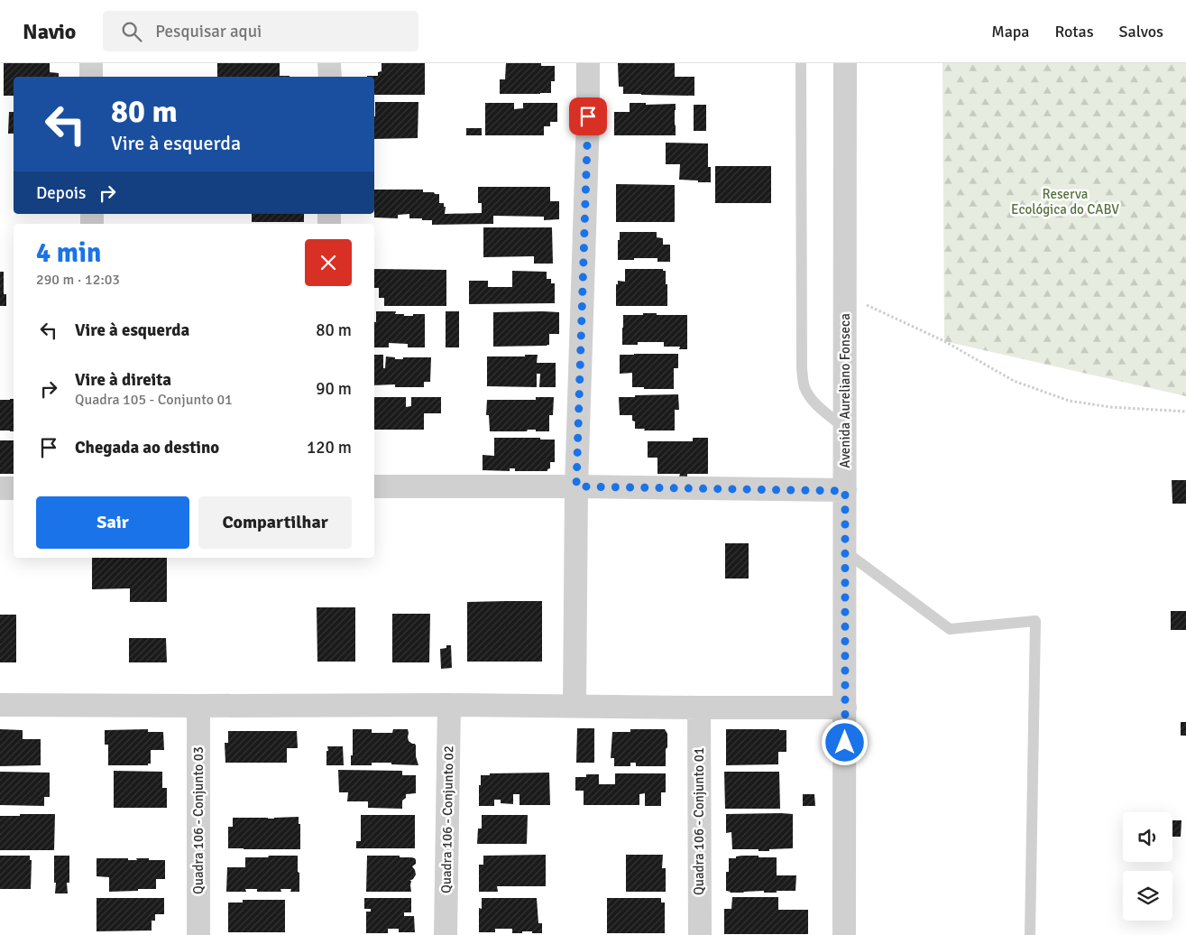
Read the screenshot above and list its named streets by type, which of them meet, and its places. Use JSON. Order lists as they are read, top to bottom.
{
  "streets": {
    "street": [
      "Avenida Aureliano Fonseca",
      "Quadra 106 - Conjunto 02",
      "Quadra 106 - Conjunto 03",
      "Quadra 106 - Conjunto 01"
    ]
  },
  "parks": ["Reserva Ecológica do CABV"],
  "page": {
    "header": "Navio",
    "search": "Pesquisar aqui",
    "nav": ["Mapa", "Rotas", "Salvos"],
    "turn": ["80 m", "Vire à esquerda"],
    "then": "Depois",
    "heading": ["4 min", "290 m · 12:03"],
    "list": [
      {
        "name": "Vire à esquerda",
        "value": "80 m"
      },
      {
        "name": "Vire à direita",
        "note": "Quadra 105 - Conjunto 01",
        "value": "90 m"
      },
      {
        "name": "Chegada ao destino",
        "value": "120 m"
      }
    ],
    "buttons": ["Sair", "Compartilhar"]
  }
}
